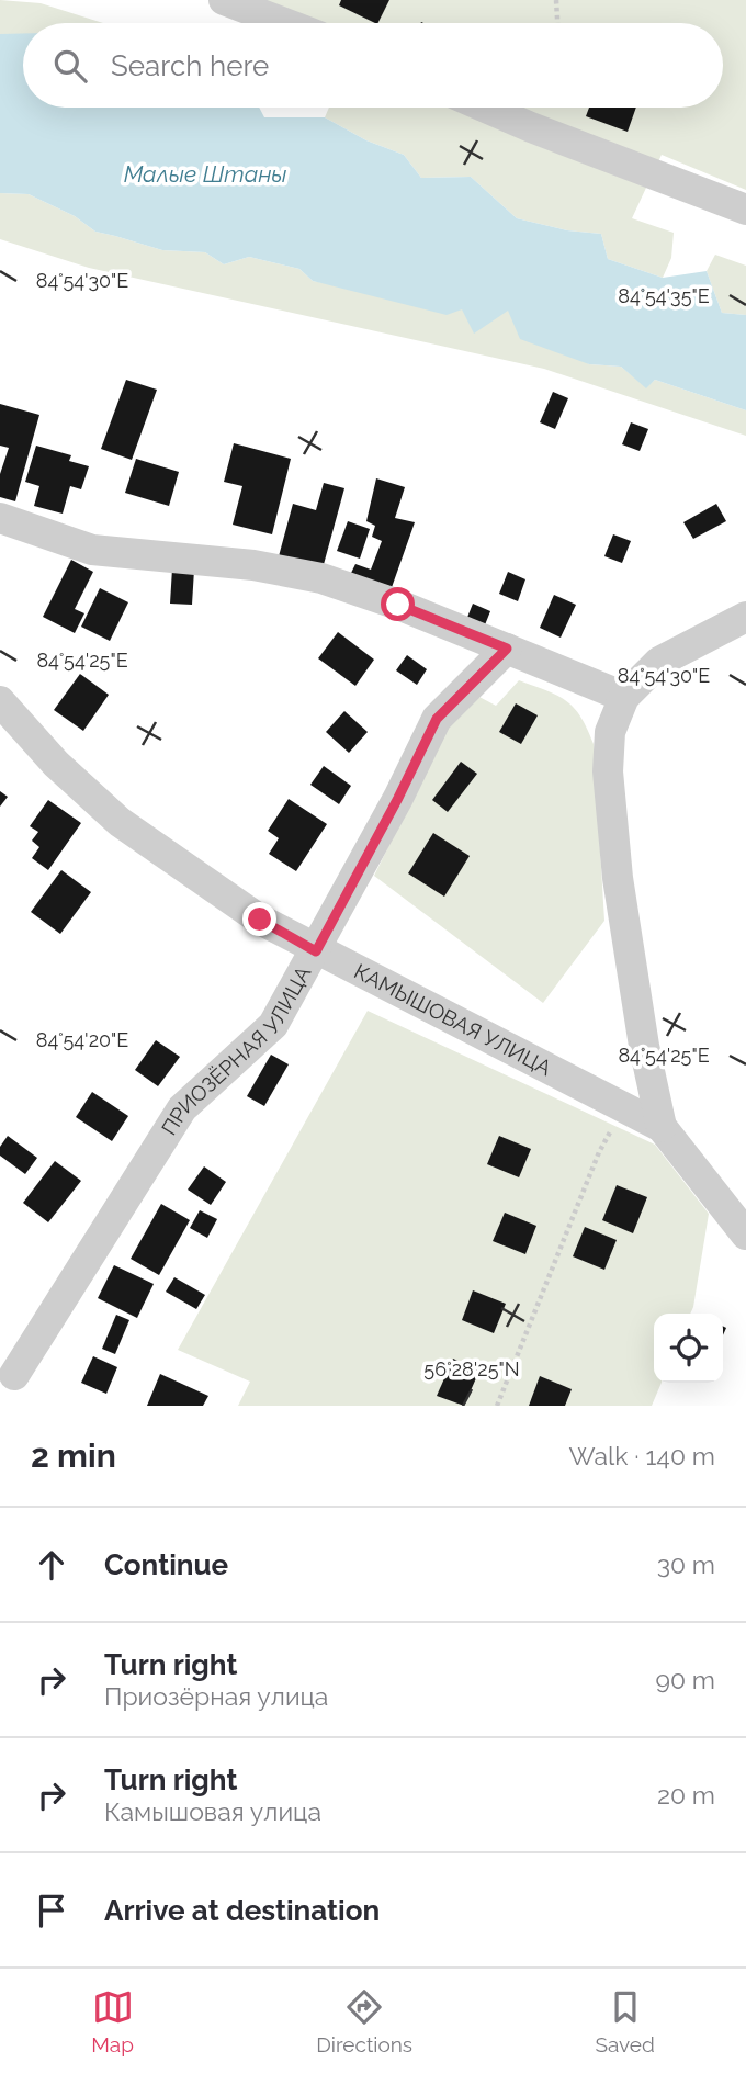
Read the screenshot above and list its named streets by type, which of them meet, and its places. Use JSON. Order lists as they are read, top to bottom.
{
  "streets": {
    "street": ["КАМЫШОВАЯ УЛИЦА", "ПРИОЗЁРНАЯ УЛИЦА"]
  },
  "crossings": [
    ["КАМЫШОВАЯ УЛИЦА", "ПРИОЗЁРНАЯ УЛИЦА"]
  ],
  "water": ["Малые Штаны"],
  "page": {
    "search": "Search here",
    "heading": ["2 min", "Walk · 140 m"],
    "list": [
      ["Continue", "30 m"],
      ["Turn right", "Приозёрная улица", "90 m"],
      ["Turn right", "Камышовая улица", "20 m"],
      "Arrive at destination"
    ],
    "nav": ["Map", "Directions", "Saved"]
  },
  "coordinates": [
    "84°54'30\"E",
    "84°54'35\"E",
    "84°54'25\"E",
    "84°54'20\"E",
    "56°28'25\"N"
  ]
}
